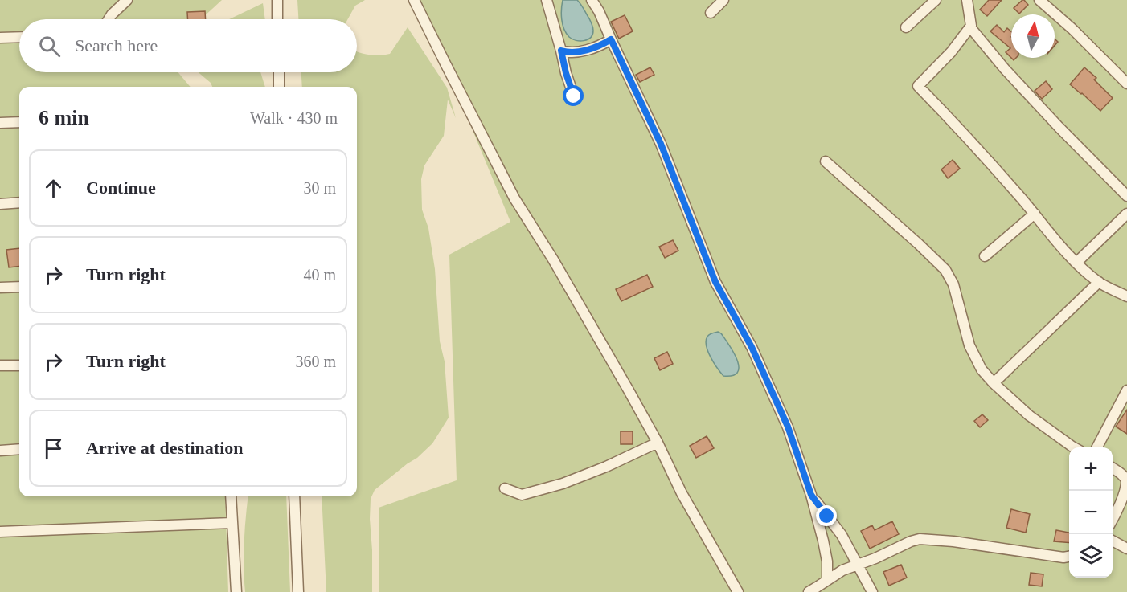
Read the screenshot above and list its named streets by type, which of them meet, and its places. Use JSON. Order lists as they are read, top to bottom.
{
  "north": "top",
  "page": {
    "search": "Search here",
    "heading": ["6 min", "Walk · 430 m"],
    "list": [
      ["Continue", "30 m"],
      ["Turn right", "40 m"],
      ["Turn right", "360 m"],
      "Arrive at destination"
    ],
    "map_buttons": ["+", "−"]
  }
}
